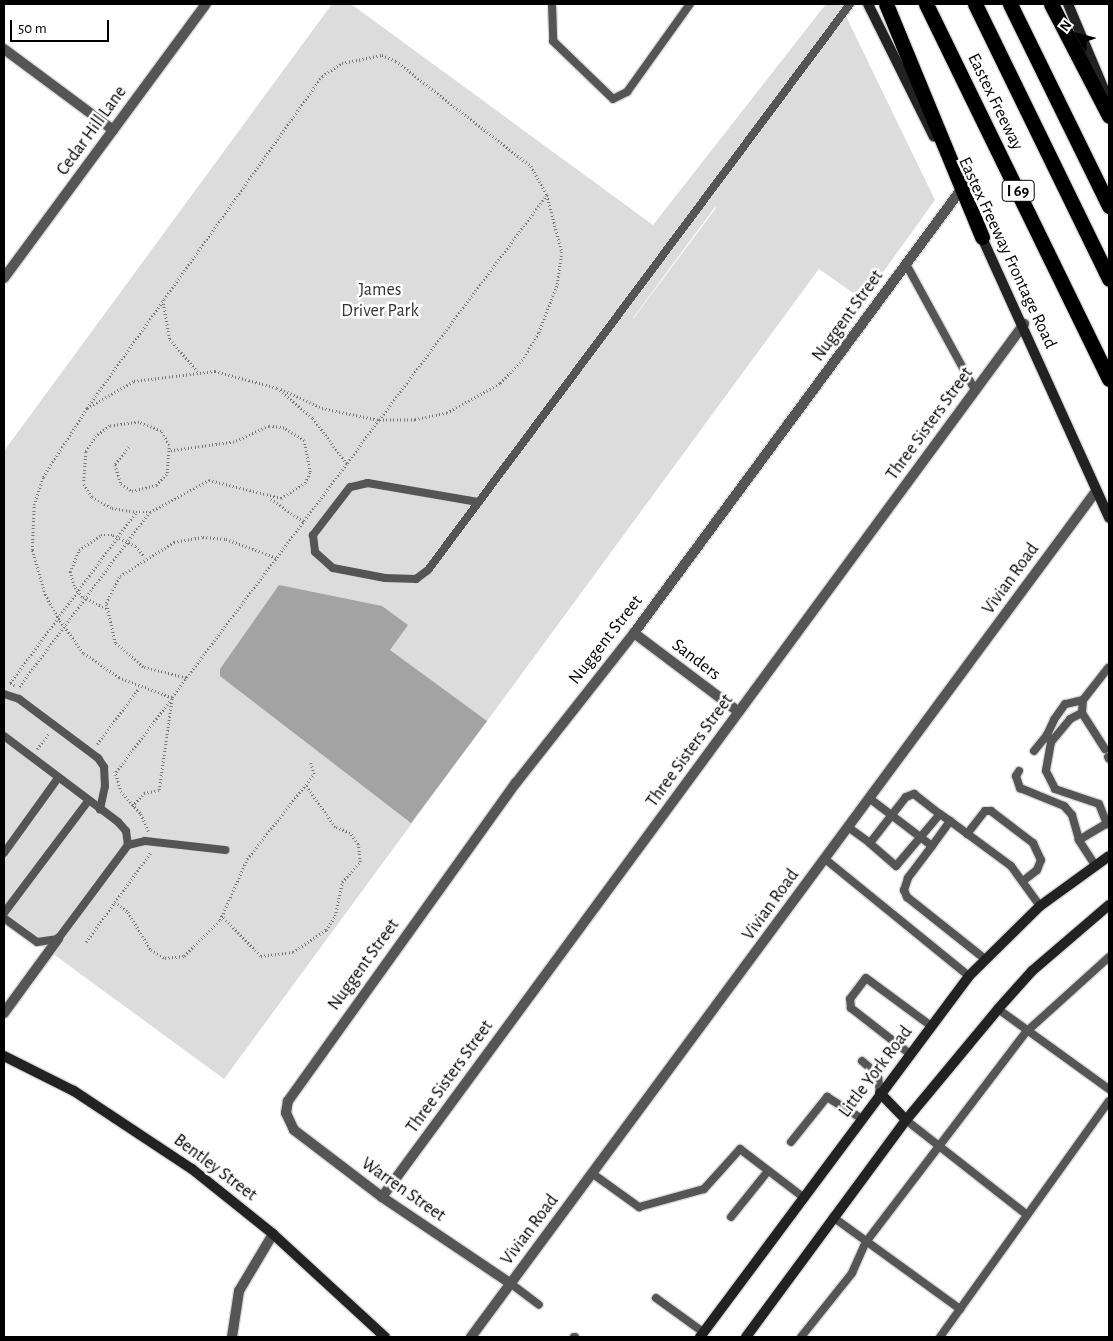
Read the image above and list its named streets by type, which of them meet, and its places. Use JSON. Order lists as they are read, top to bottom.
{
  "streets": {
    "highway": ["Eastex Freeway", "I 69"],
    "main road": ["Eastex Freeway Frontage Road", "Little York Road", "Bentley Street"],
    "street": [
      "Cedar Hill Lane",
      "Nuggent Street",
      "Three Sisters Street",
      "Vivian Road",
      "Sanders",
      "Warren Street"
    ]
  },
  "crossings": [
    ["Eastex Freeway Frontage Road", "Nuggent Street"],
    ["Eastex Freeway Frontage Road", "Three Sisters Street"],
    ["Eastex Freeway Frontage Road", "Vivian Road"],
    ["Nuggent Street", "Sanders"],
    ["Nuggent Street", "Warren Street"],
    ["Three Sisters Street", "Sanders"],
    ["Three Sisters Street", "Warren Street"],
    ["Vivian Road", "Warren Street"]
  ],
  "parks": ["James Driver Park"],
  "scale_bar": "50 m",
  "north": "top left"
}
